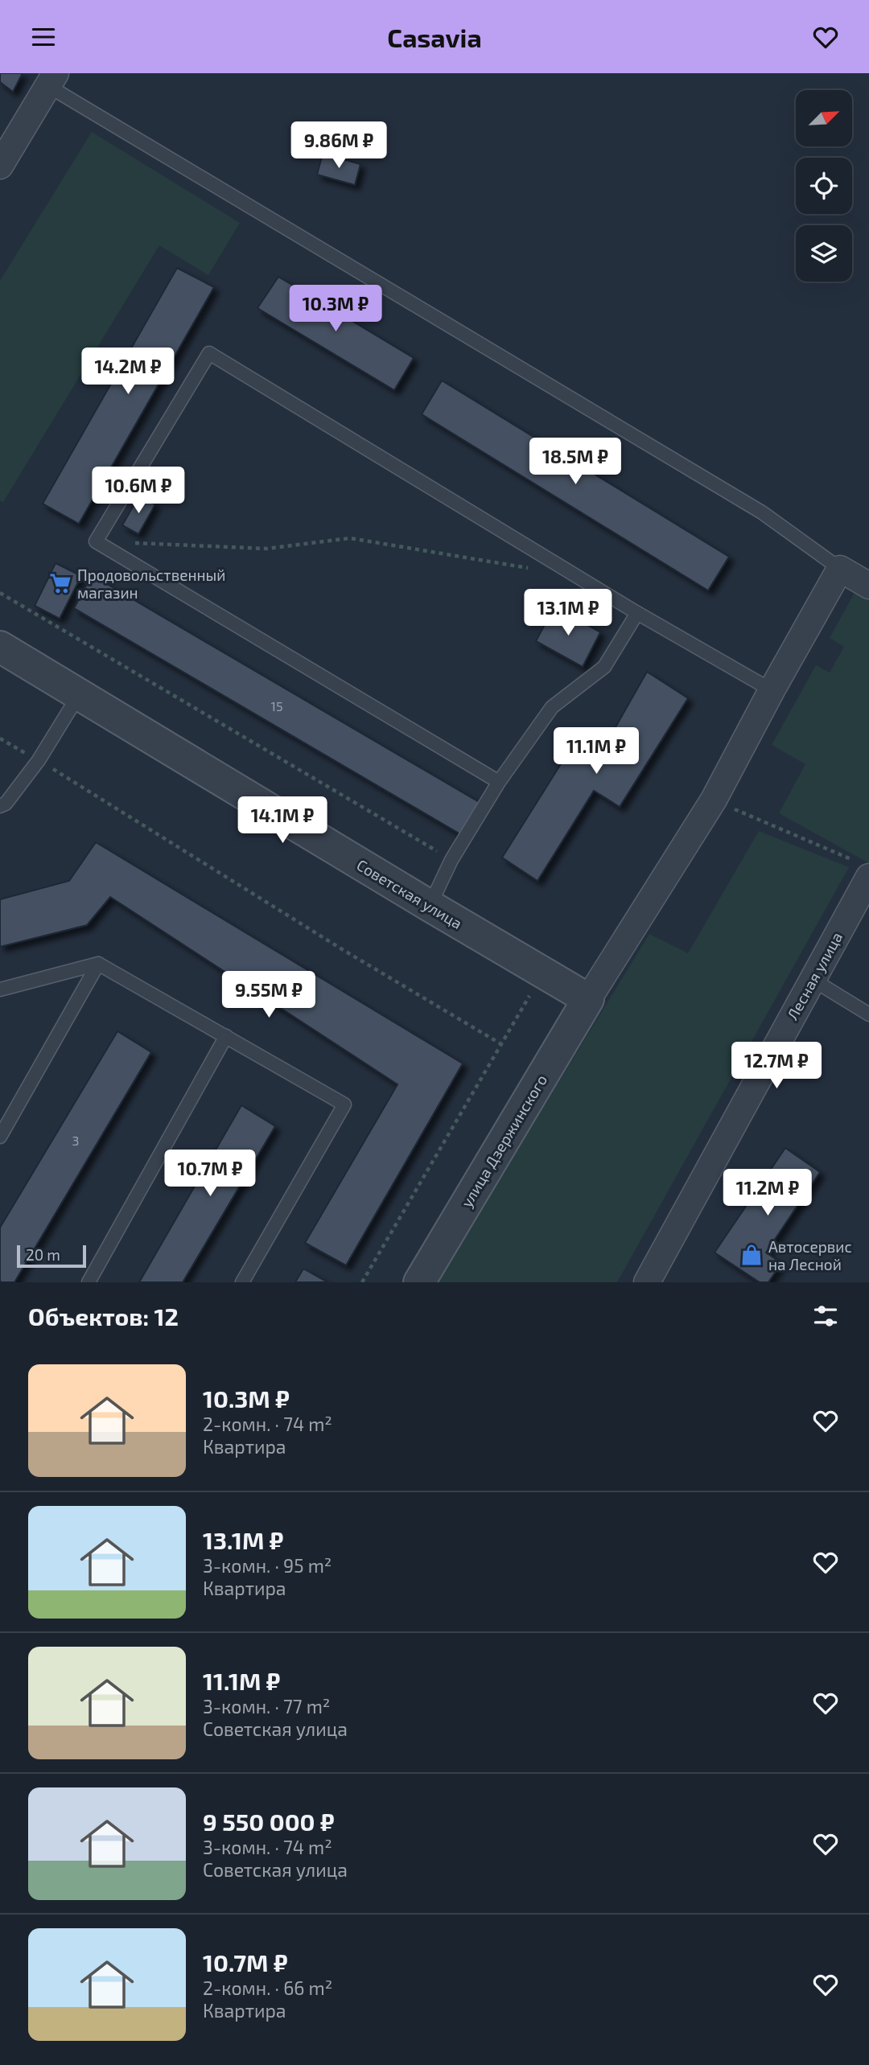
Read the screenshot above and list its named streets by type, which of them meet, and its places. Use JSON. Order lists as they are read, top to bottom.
{
  "streets": {
    "street": ["Советская улица", "Лесная улица", "улица Дзержинского"]
  },
  "crossings": [
    ["Советская улица", "улица Дзержинского"]
  ],
  "places": {
    "supermarket": ["Продовольственный магазин"],
    "shop": ["Автосервис на Лесной"]
  },
  "house_numbers": ["15", "3"],
  "scale_bar": "20 m",
  "north": "top right",
  "page": {
    "header": "Casavia",
    "price": [
      "9.86M ₽",
      "10.3M ₽",
      "14.2M ₽",
      "18.5M ₽",
      "10.6M ₽",
      "13.1M ₽",
      "11.1M ₽",
      "14.1M ₽",
      "9.55M ₽",
      "12.7M ₽",
      "10.7M ₽",
      "11.2M ₽"
    ],
    "scale": "20 m",
    "heading": "Объектов: 12",
    "list": [
      {
        "name": "10.3M ₽",
        "note": "2-комн. · 74 m² · Квартира"
      },
      {
        "name": "13.1M ₽",
        "note": "3-комн. · 95 m² · Квартира"
      },
      {
        "name": "11.1M ₽",
        "note": "3-комн. · 77 m² · Советская улица"
      },
      {
        "name": "9 550 000 ₽",
        "note": "3-комн. · 74 m² · Советская улица"
      },
      {
        "name": "10.7M ₽",
        "note": "2-комн. · 66 m² · Квартира"
      }
    ]
  }
}
